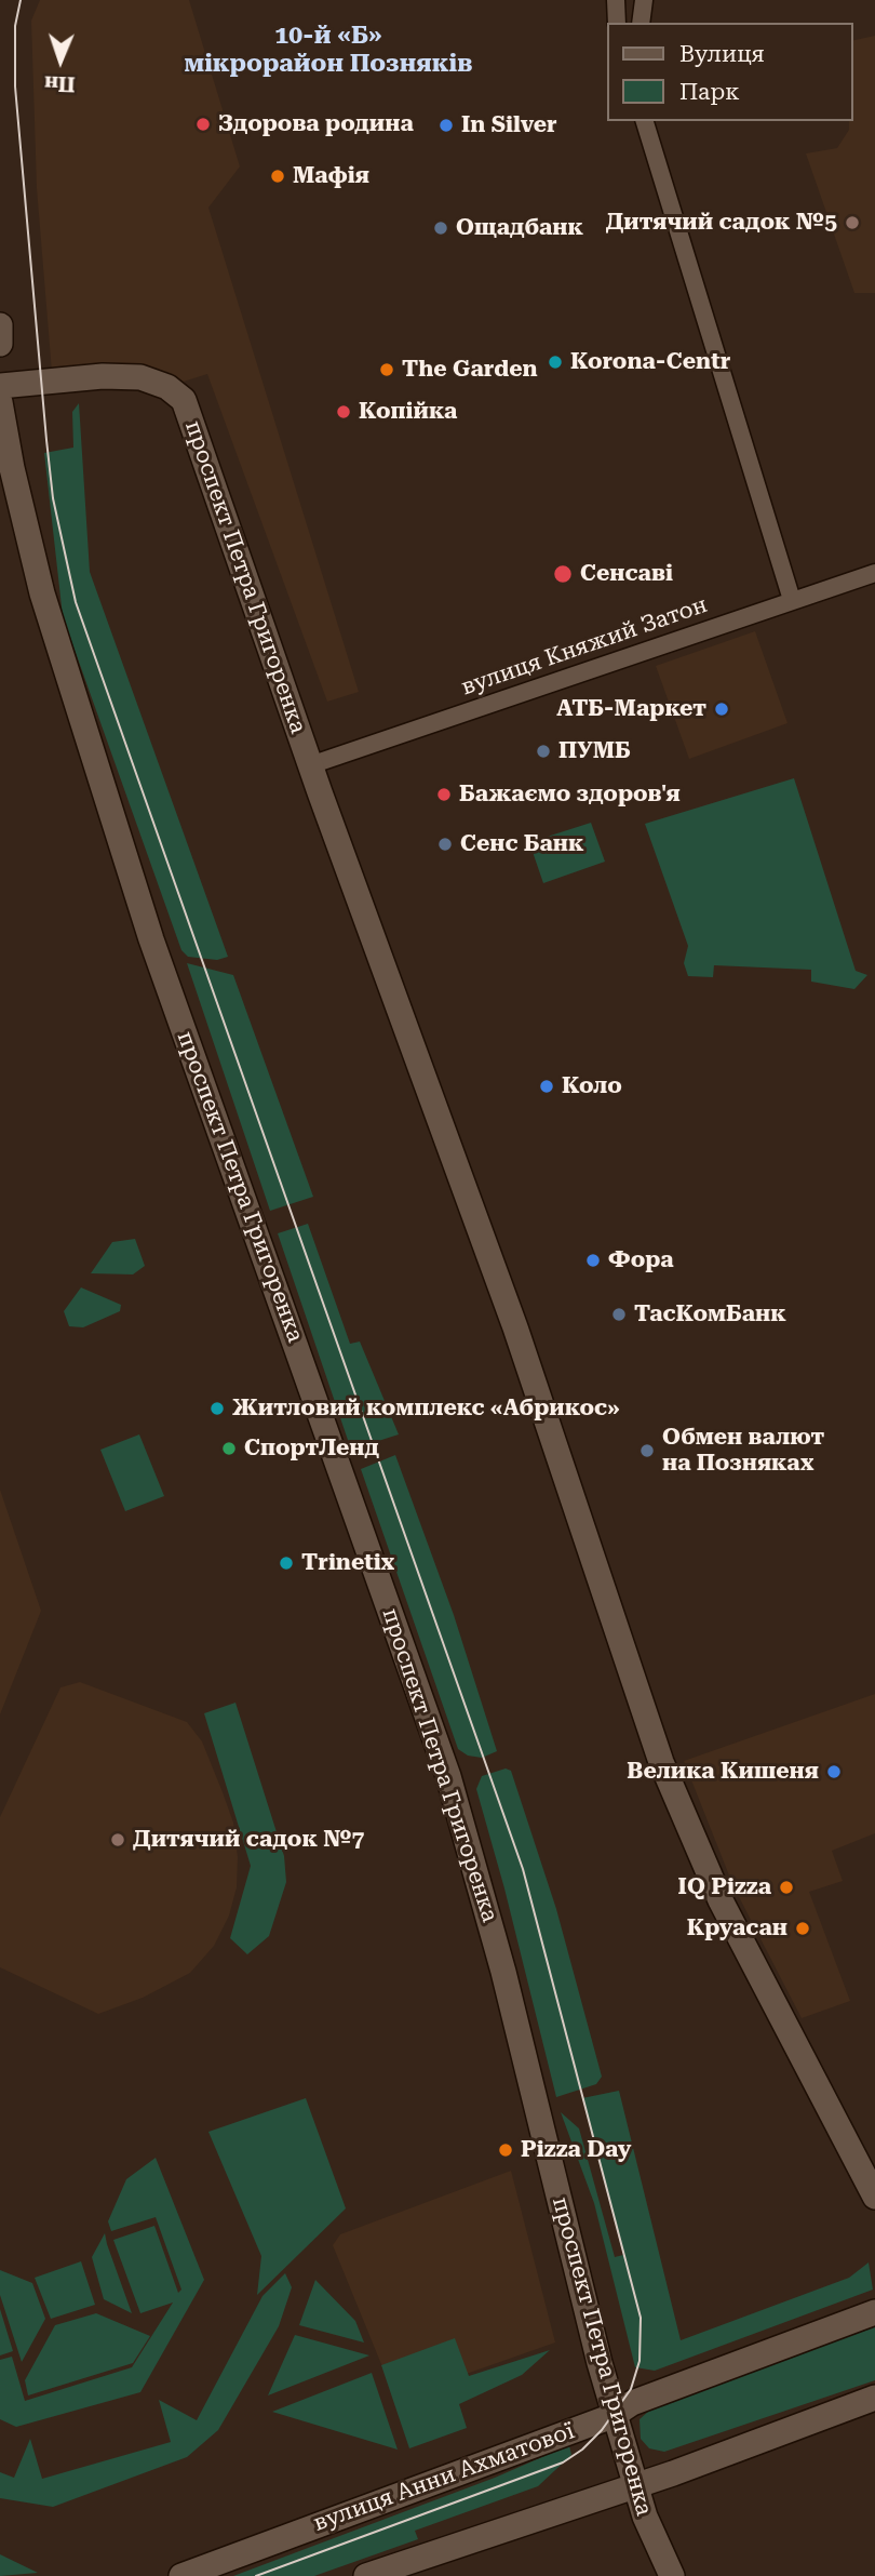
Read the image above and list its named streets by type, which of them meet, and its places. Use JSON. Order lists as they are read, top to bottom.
{
  "streets": {
    "main road": ["проспект Петра Григоренка", "вулиця Анни Ахматової"],
    "street": ["вулиця Княжий Затон"]
  },
  "crossings": [
    ["проспект Петра Григоренка", "вулиця Княжий Затон"],
    ["проспект Петра Григоренка", "вулиця Анни Ахматової"]
  ],
  "districts": ["10-й «Б» мікрорайон Позняків"],
  "places": [
    "Здорова родина",
    "In Silver",
    "Мафія",
    "Дитячий садок №5",
    "Ощадбанк",
    "Korona-Centr",
    "The Garden",
    "Копійка",
    "Сенсаві",
    "АТБ-Маркет",
    "ПУМБ",
    "Бажаємо здоров'я",
    "Сенс Банк",
    "Коло",
    "Фора",
    "ТасКомБанк",
    "Житловий комплекс «Абрикос»",
    "СпортЛенд",
    "Обмен валют на Позняках",
    "Trinetix",
    "Велика Кишеня",
    "Дитячий садок №7",
    "IQ Pizza",
    "Круасан",
    "Pizza Day"
  ],
  "legend": ["Вулиця", "Парк"],
  "north": "bottom"
}
